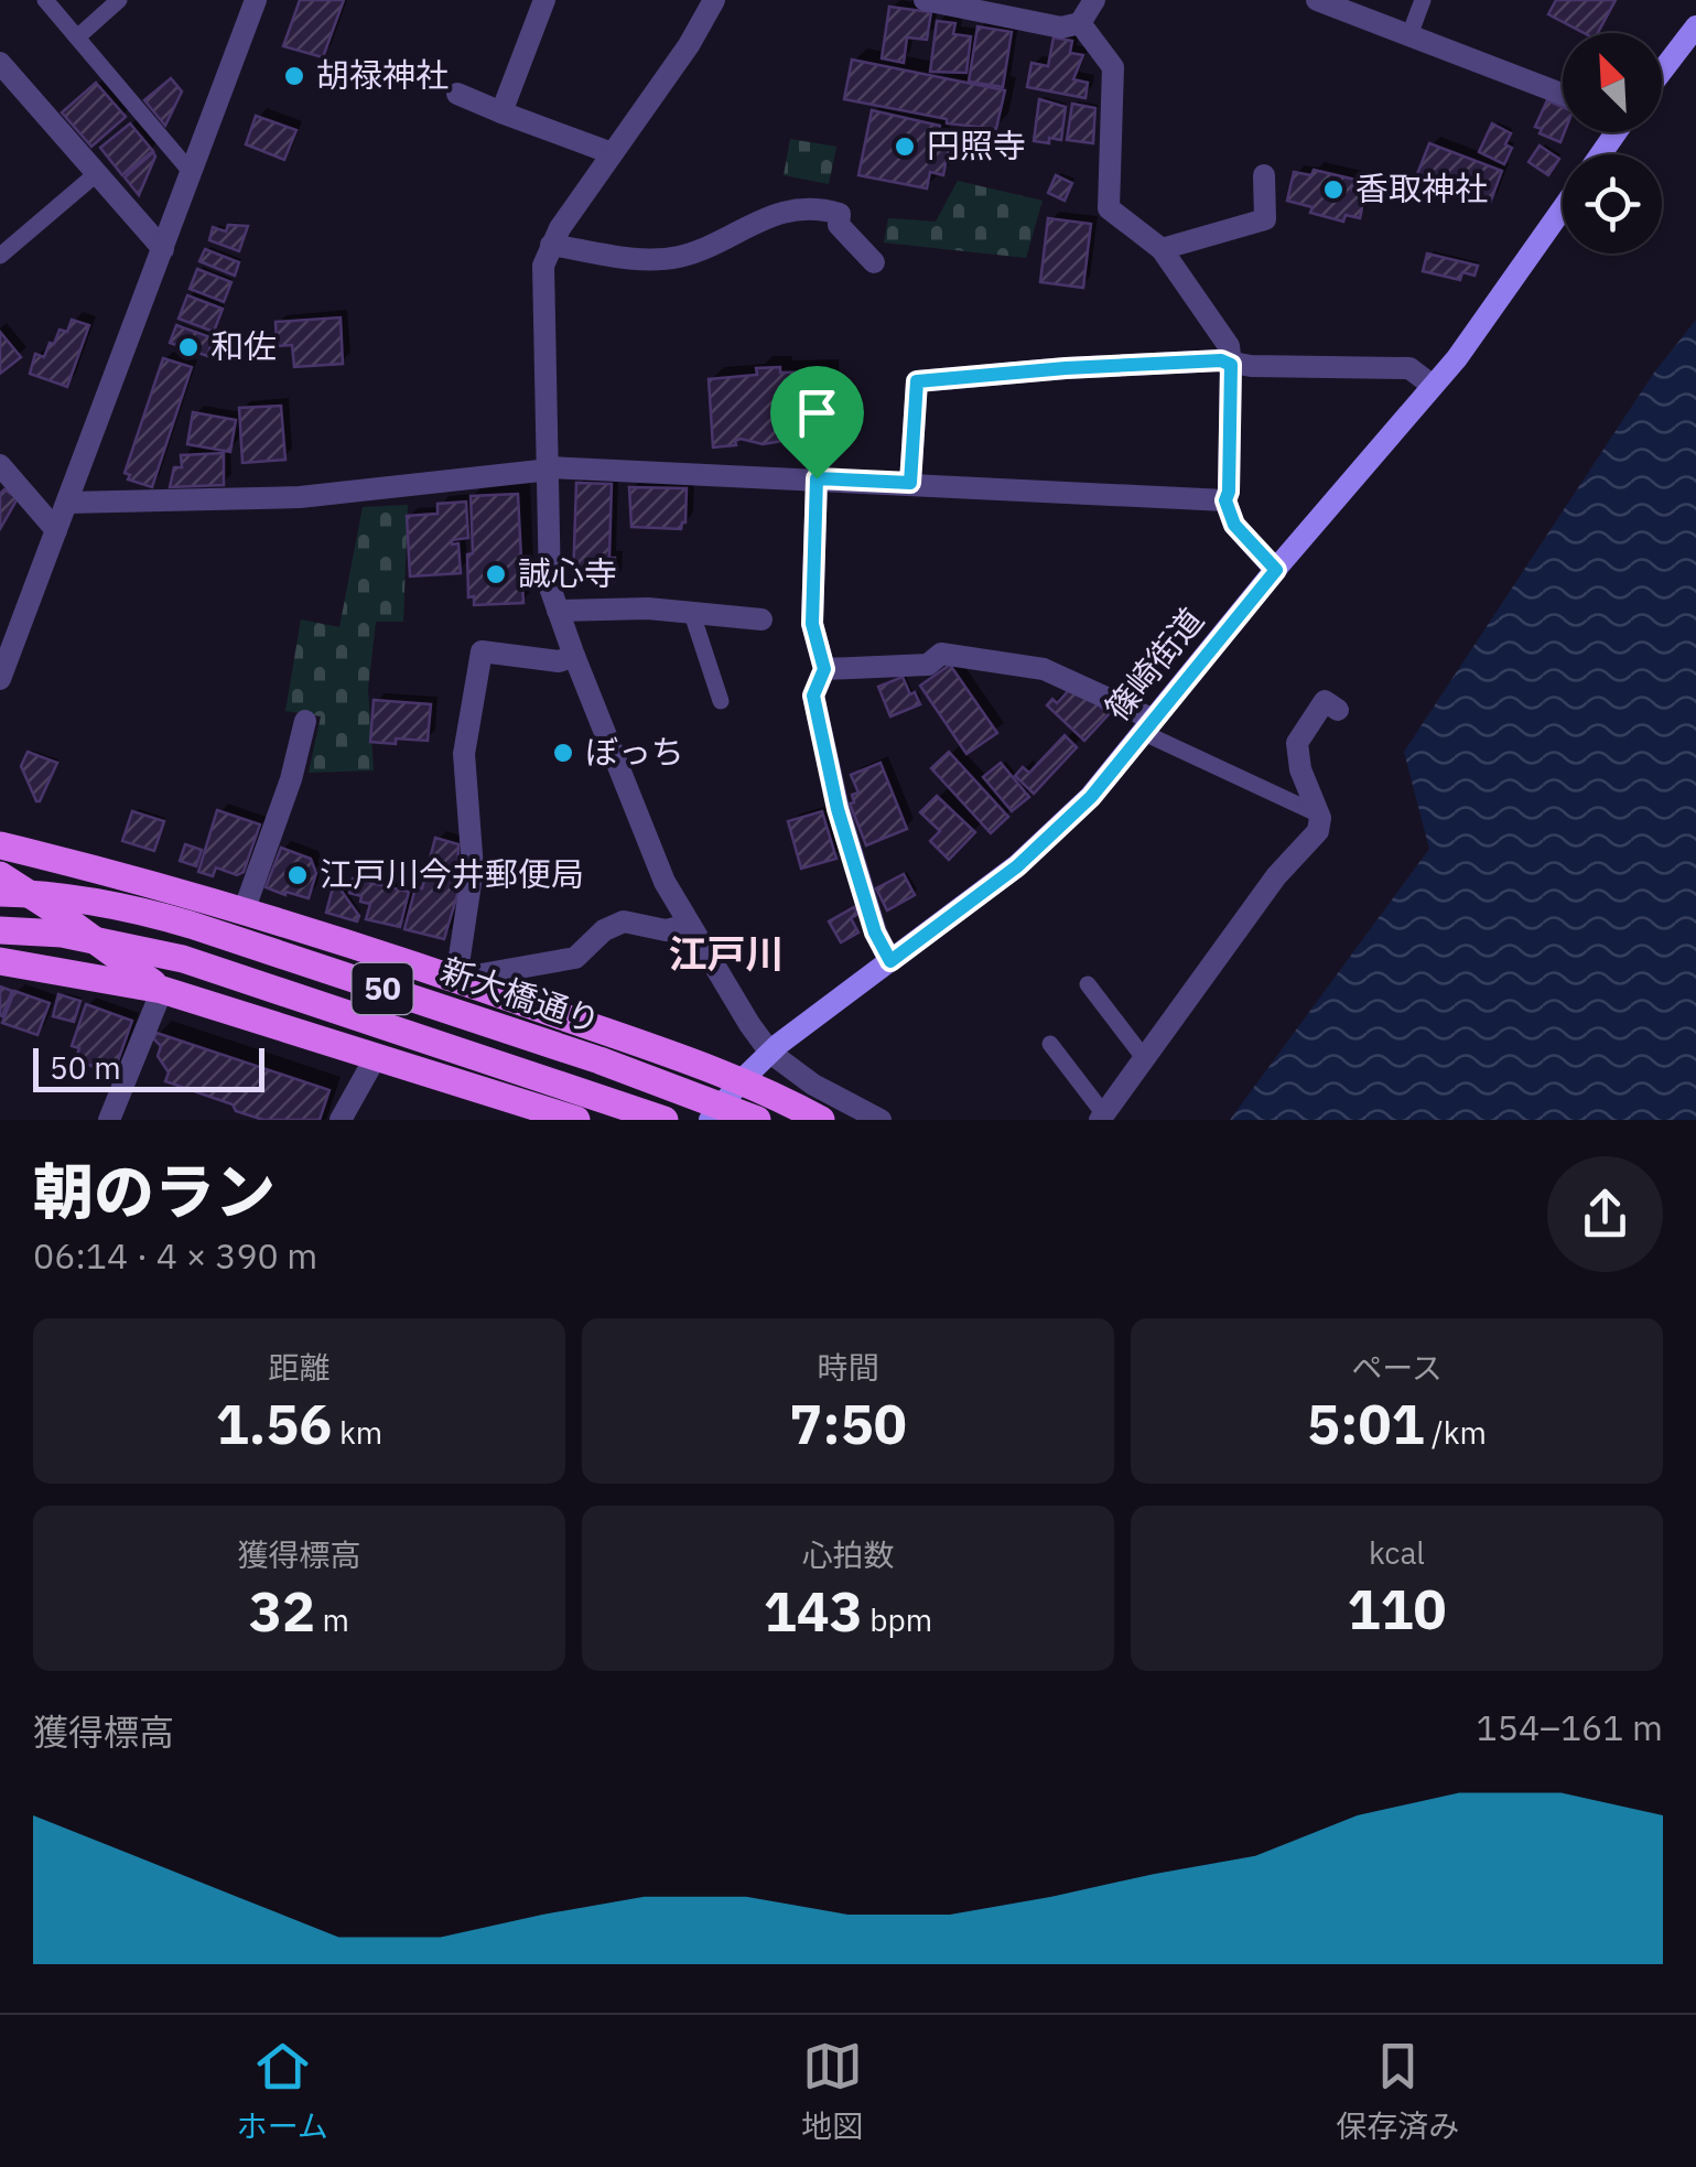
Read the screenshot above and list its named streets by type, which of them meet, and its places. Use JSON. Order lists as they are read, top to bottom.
{
  "streets": {
    "main road": ["篠崎街道", "50", "新大橋通り"]
  },
  "crossings": [
    ["篠崎街道", "50"]
  ],
  "districts": ["江戸川"],
  "places": [
    "胡禄神社",
    "円照寺",
    "香取神社",
    "和佐",
    "誠心寺",
    "ぼっち",
    "江戸川今井郵便局"
  ],
  "scale_bar": "50 m",
  "north": "top left",
  "page": {
    "scale": "50 m",
    "heading": ["朝のラン", "06:14 · 4 × 390 m"],
    "stats": [
      ["距離", "1.56 km"],
      ["時間", "7:50"],
      ["ペース", "5:01 /km"],
      ["獲得標高", "32 m"],
      ["心拍数", "143 bpm"],
      ["kcal", "110"]
    ],
    "chart": ["獲得標高", "154–161 m"],
    "tabs": ["ホーム", "地図", "保存済み"]
  }
}
